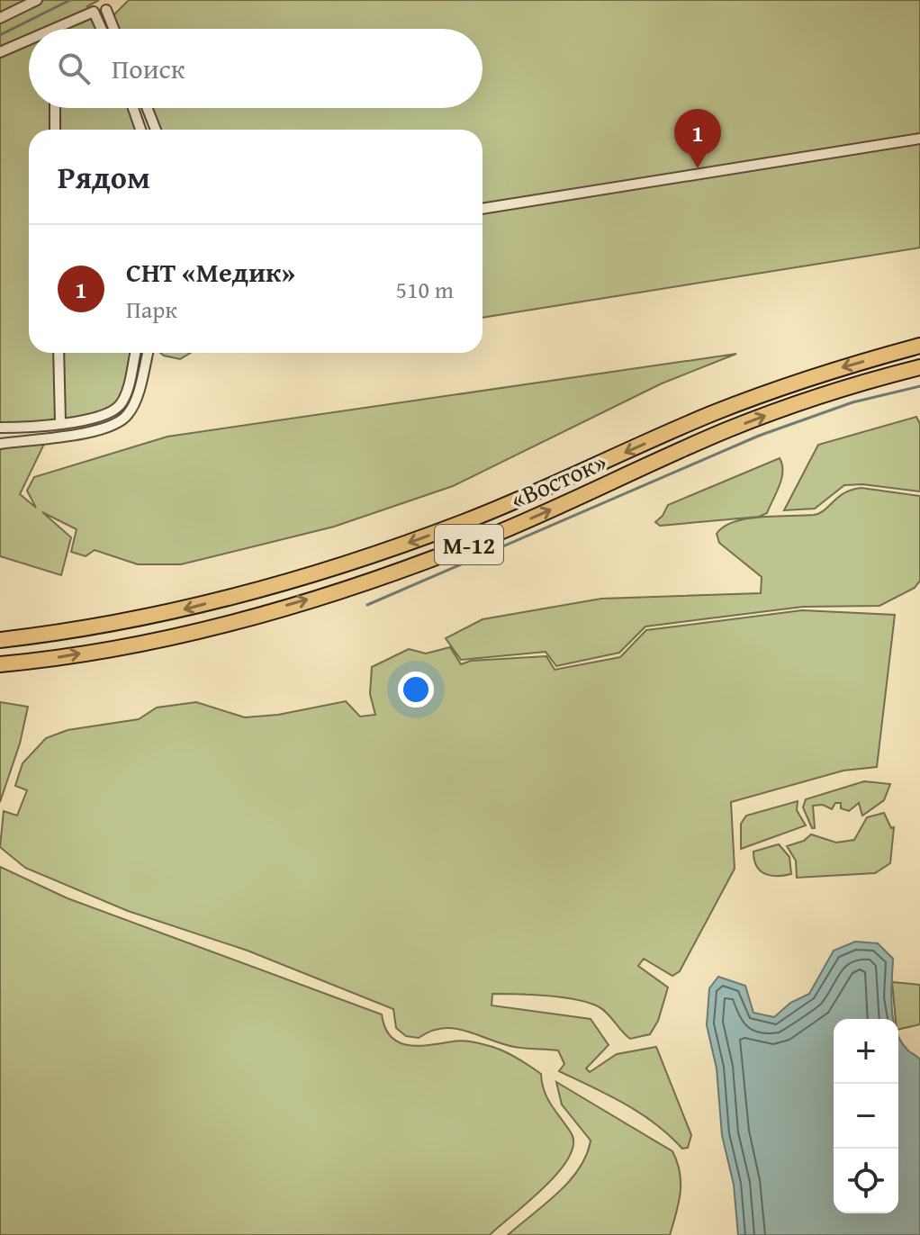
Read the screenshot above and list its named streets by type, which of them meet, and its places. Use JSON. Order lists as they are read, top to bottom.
{
  "streets": {
    "highway": ["«Восток»", "М-12"]
  },
  "page": {
    "search": "Поиск",
    "pins": "1",
    "heading": "Рядом",
    "list": [
      {
        "mark": "1",
        "name": "СНТ «Медик»",
        "note": "Парк",
        "value": "510 m"
      }
    ],
    "map_buttons": ["+", "−"]
  }
}
